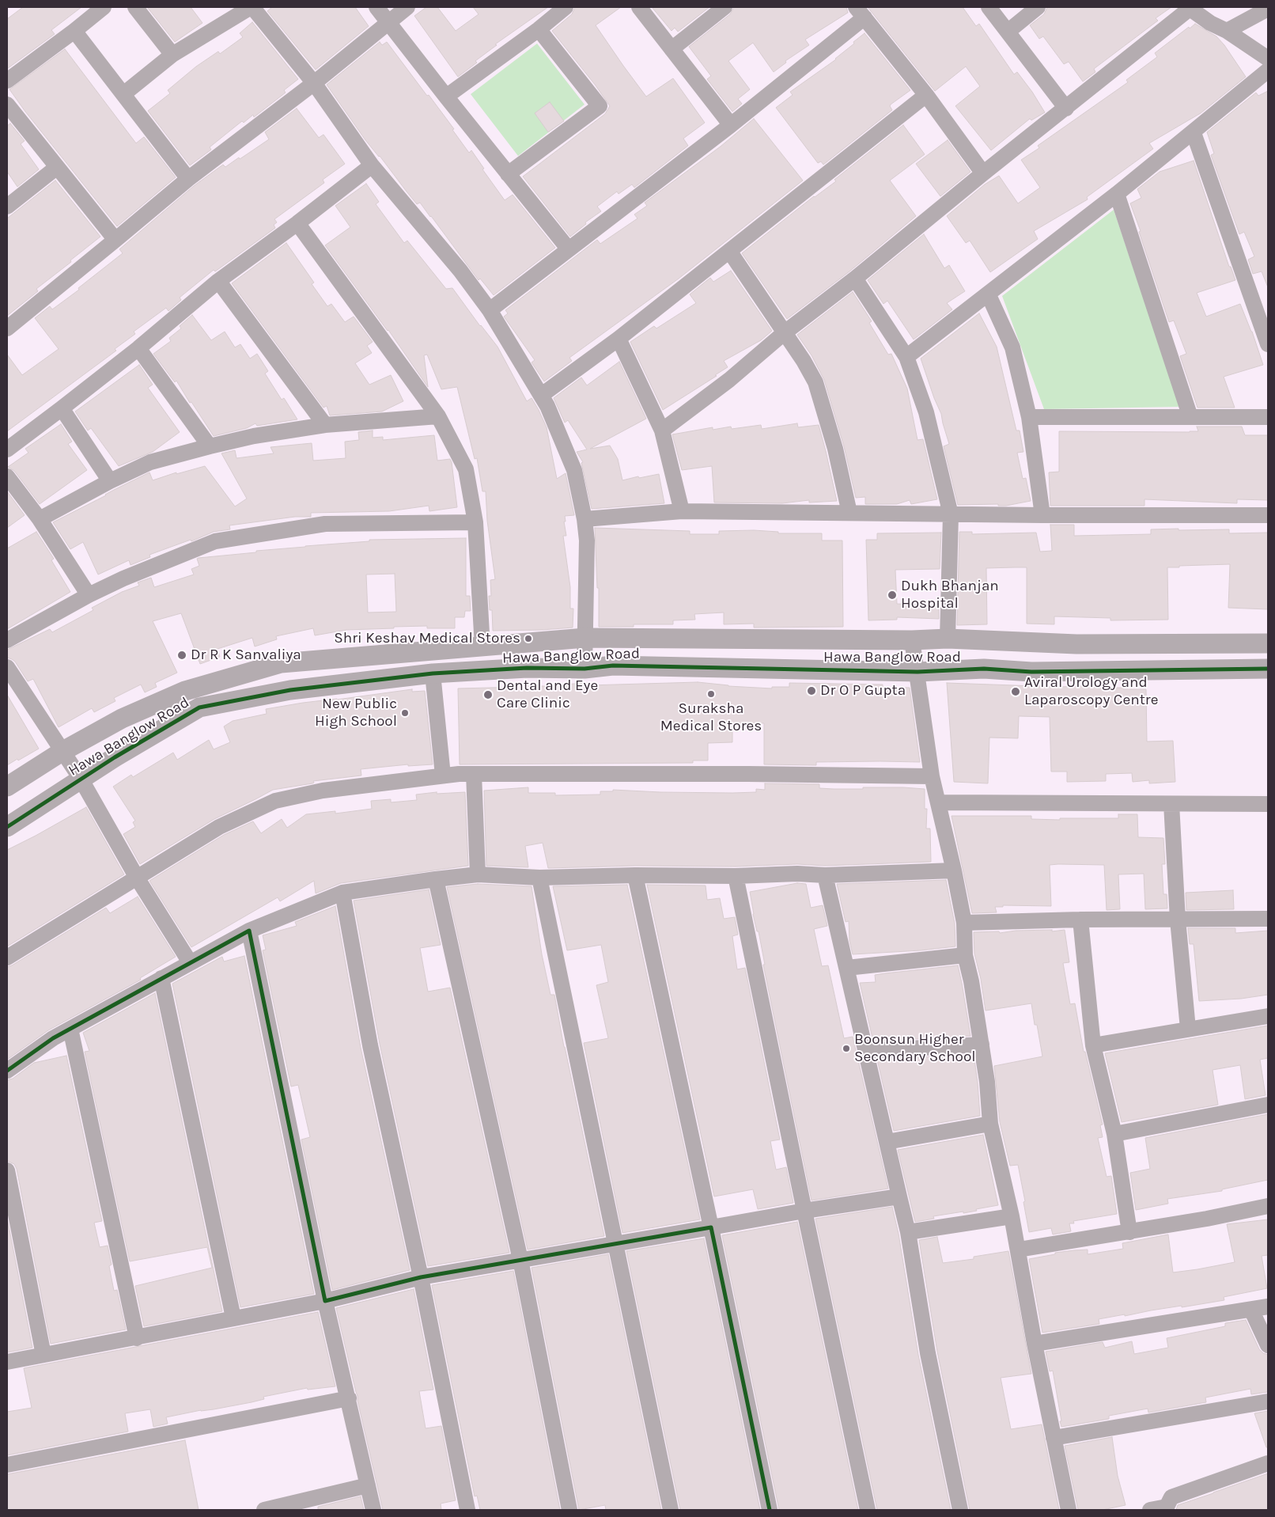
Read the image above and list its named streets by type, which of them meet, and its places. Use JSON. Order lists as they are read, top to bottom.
{
  "streets": {
    "street": ["Hawa Banglow Road"]
  },
  "places": [
    "Dukh Bhanjan Hospital",
    "Shri Keshav Medical Stores",
    "Dr R K Sanvaliya",
    "Dr O P Gupta",
    "Aviral Urology and Laparoscopy Centre",
    "Suraksha Medical Stores",
    "Dental and Eye Care Clinic",
    "New Public High School",
    "Boonsun Higher Secondary School"
  ]
}
